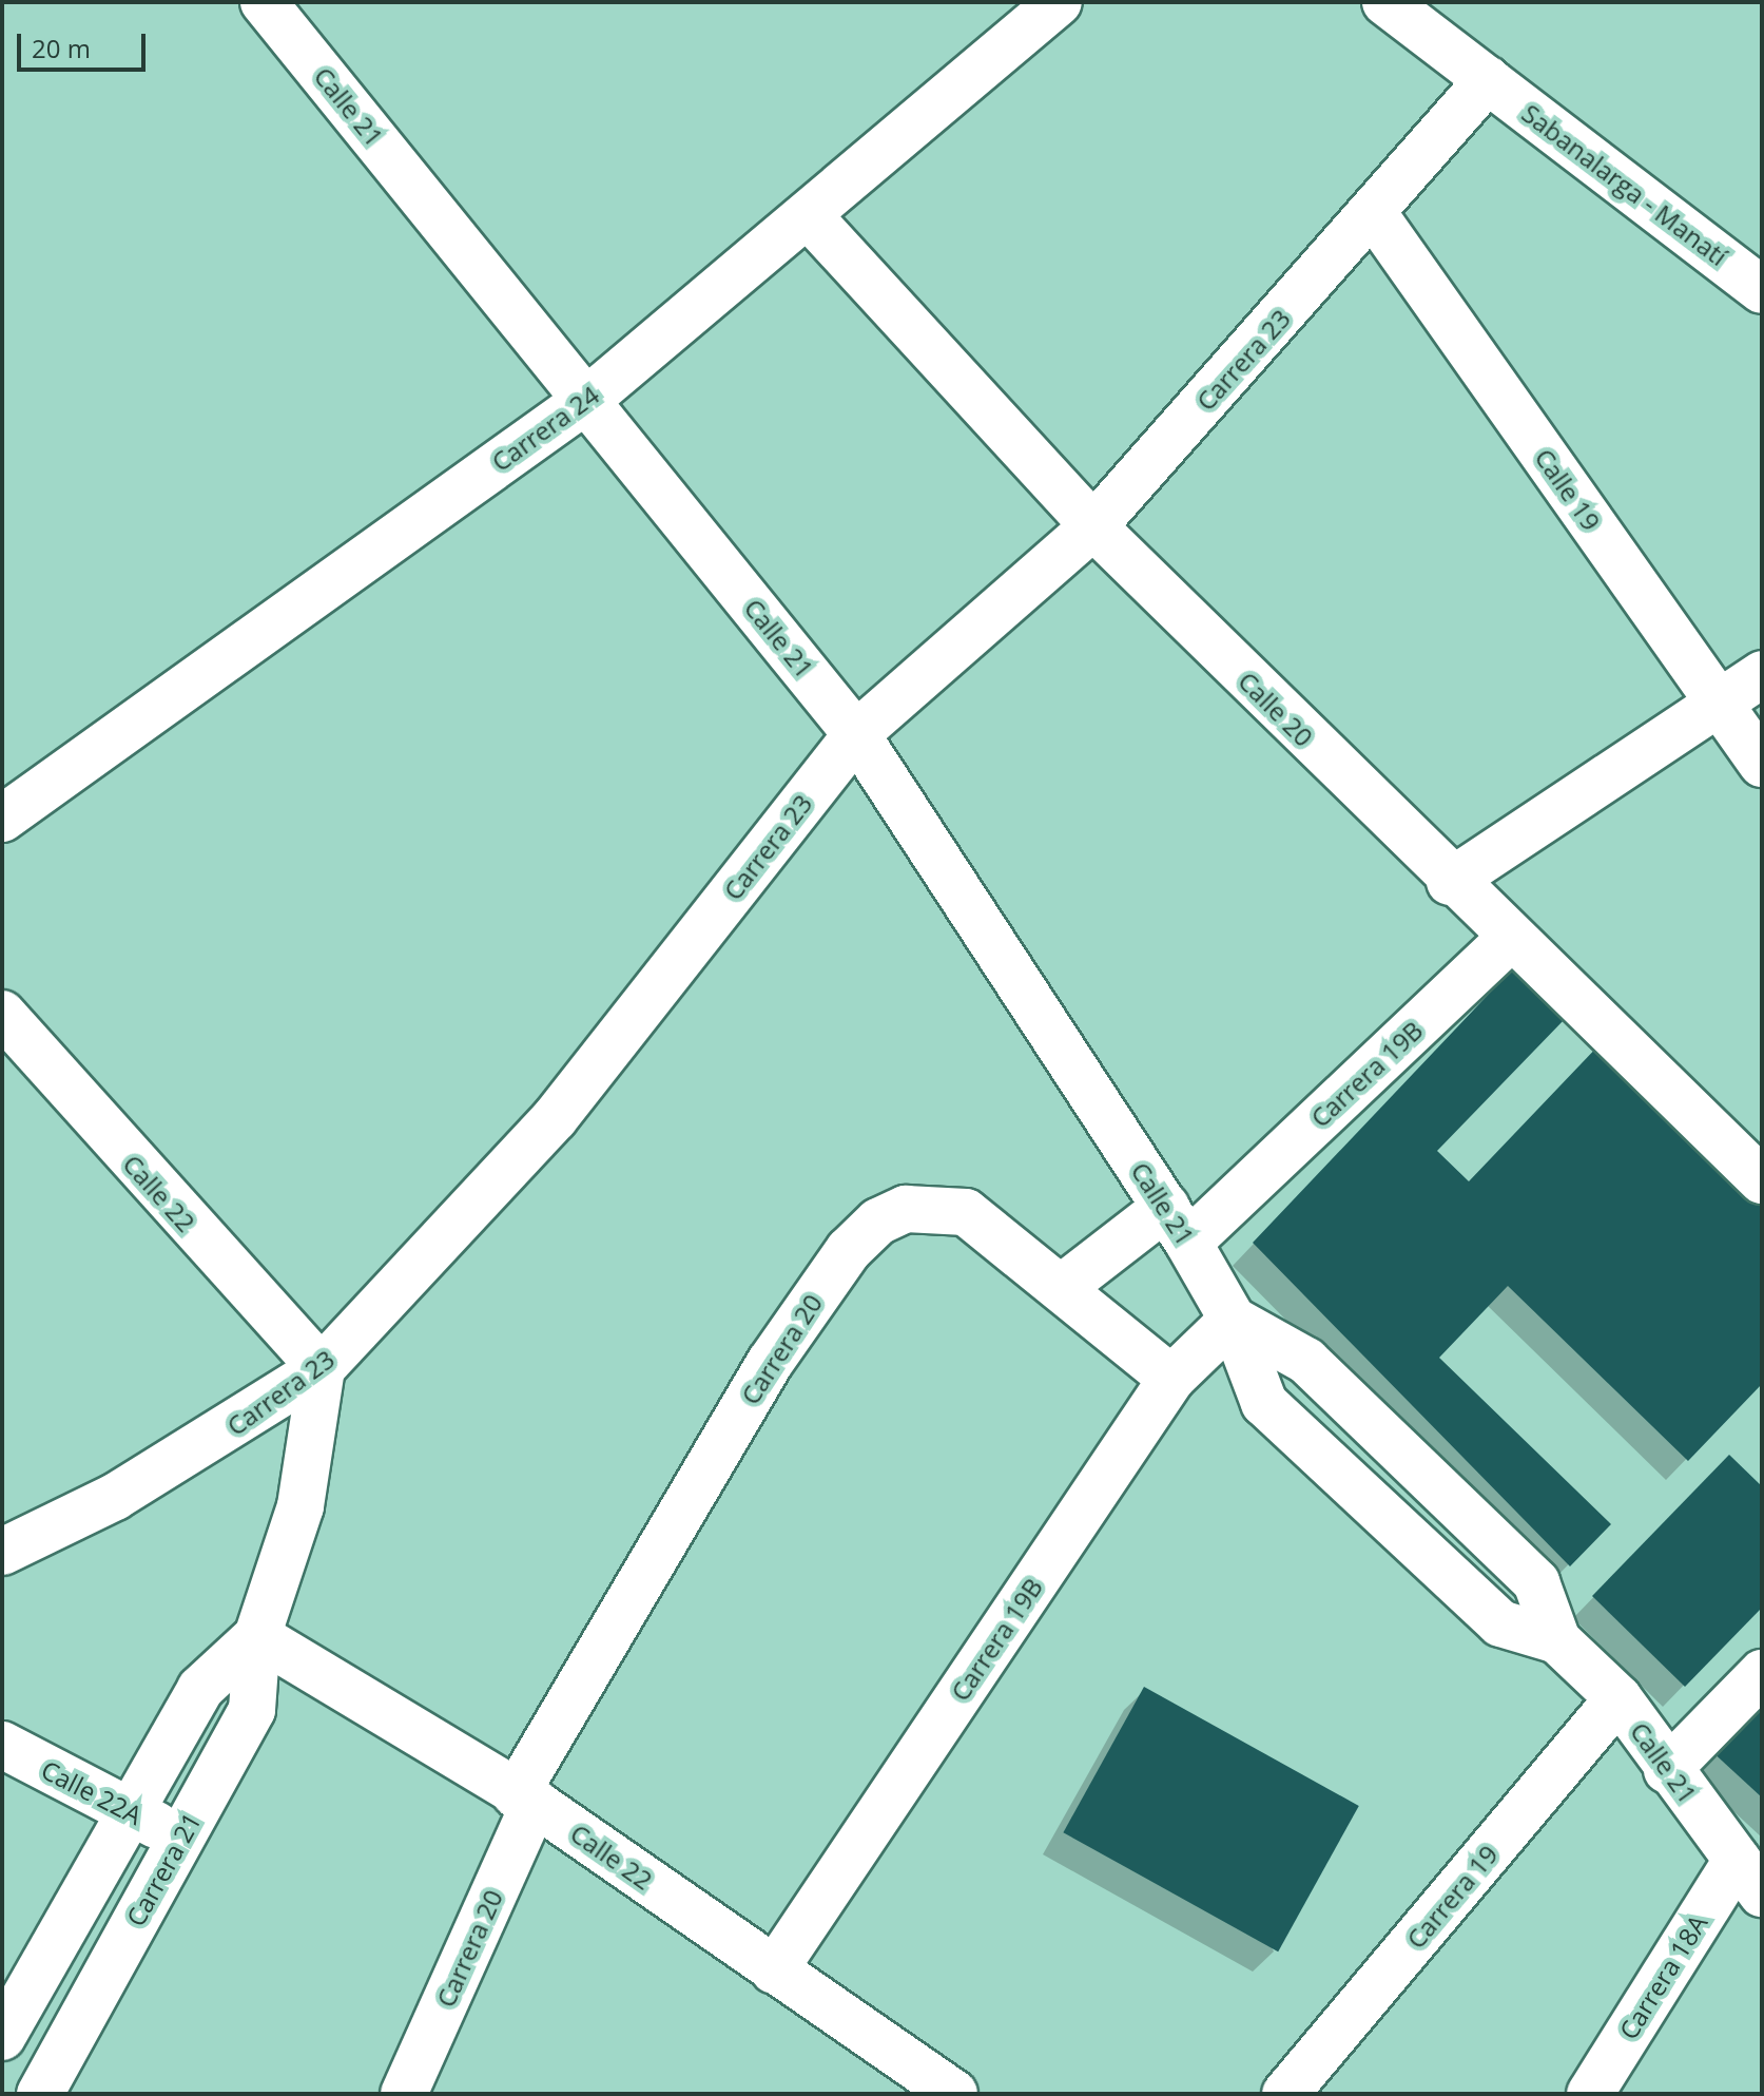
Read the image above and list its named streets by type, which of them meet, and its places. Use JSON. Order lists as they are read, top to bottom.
{
  "streets": {
    "street": [
      "Calle 21",
      "Sabanalarga - Manatí",
      "Carrera 23",
      "Carrera 24",
      "Calle 19",
      "Calle 20",
      "Carrera 19B",
      "Calle 22",
      "Carrera 20",
      "Calle 22A",
      "Carrera 21",
      "Carrera 19",
      "Carrera 18A"
    ]
  },
  "crossings": [
    ["Calle 21", "Carrera 23"],
    ["Calle 21", "Carrera 24"],
    ["Calle 21", "Carrera 19B"],
    ["Calle 21", "Carrera 19"],
    ["Calle 21", "Carrera 18A"],
    ["Sabanalarga - Manatí", "Carrera 23"],
    ["Carrera 23", "Calle 19"],
    ["Carrera 23", "Calle 20"],
    ["Carrera 23", "Calle 22"],
    ["Carrera 23", "Carrera 21"],
    ["Carrera 24", "Calle 20"],
    ["Calle 20", "Carrera 19B"],
    ["Carrera 19B", "Calle 22"],
    ["Carrera 19B", "Carrera 20"],
    ["Calle 22", "Carrera 20"],
    ["Calle 22", "Carrera 21"],
    ["Calle 22A", "Carrera 21"]
  ],
  "scale_bar": "20 m"
}
